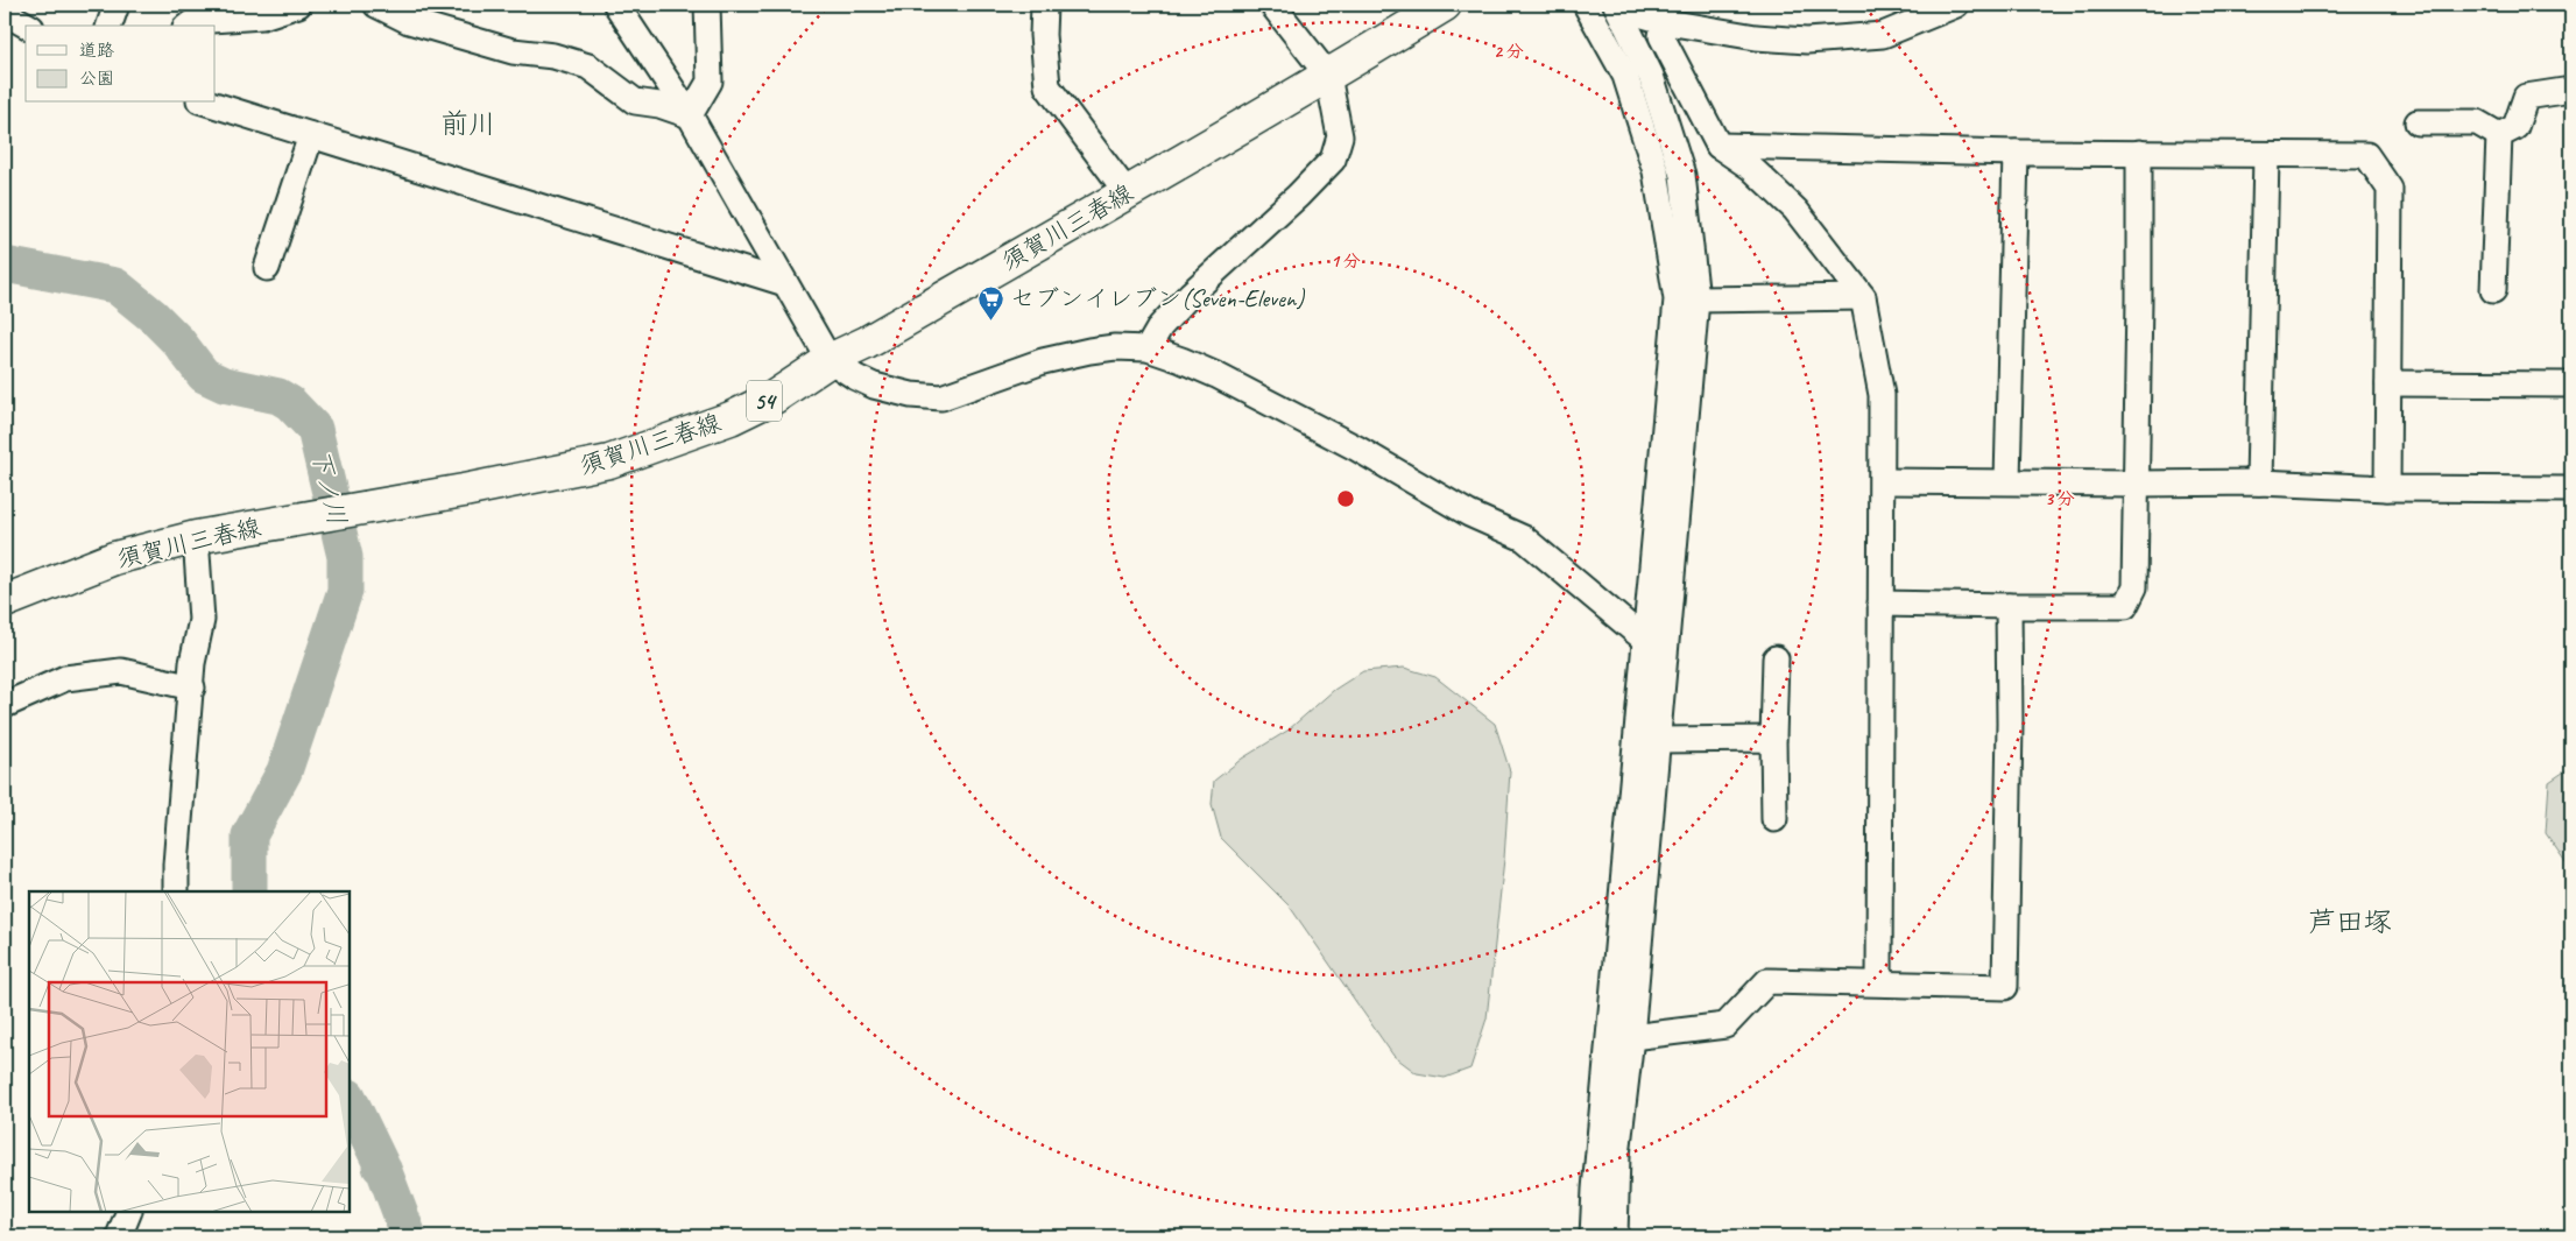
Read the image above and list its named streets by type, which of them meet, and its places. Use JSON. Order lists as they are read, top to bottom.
{
  "streets": {
    "main road": ["須賀川三春線", "54"]
  },
  "districts": ["前川", "芦田塚"],
  "water": ["下ノ川"],
  "places": {
    "supermarket": ["セブンイレブン(Seven-Eleven)"]
  },
  "legend": ["道路", "公園"],
  "rings": ["2 分", "1 分", "3 分"]
}
